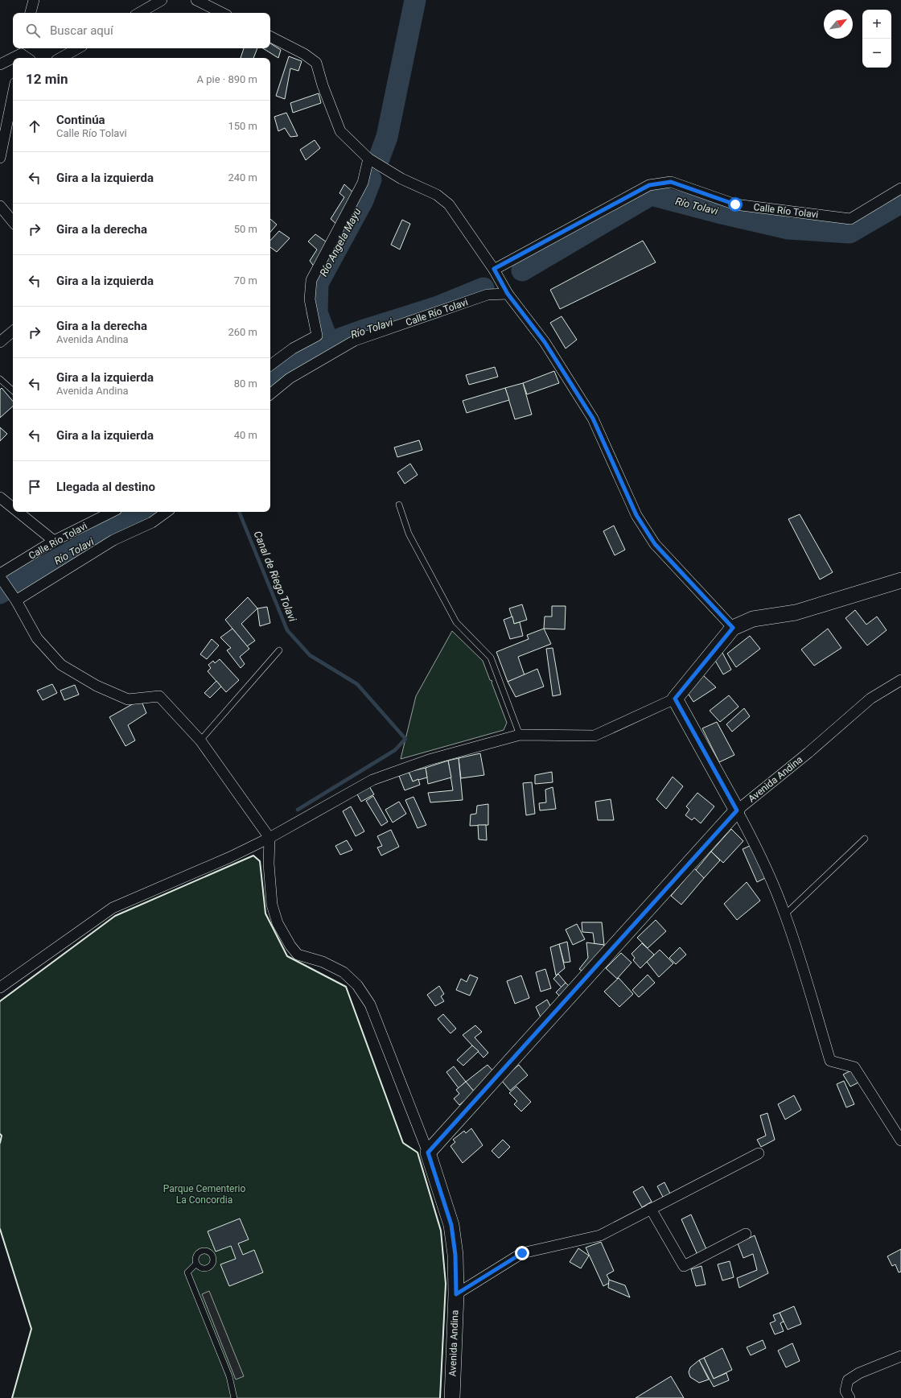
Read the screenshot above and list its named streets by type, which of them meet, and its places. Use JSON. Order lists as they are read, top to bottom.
{
  "streets": {
    "street": ["Calle Río Tolavi", "Avenida Andina"]
  },
  "water": ["Río Tolavi", "Río Angela Mayu", "Canal de Riego Tolavi"],
  "parks": ["Parque Cementerio La Concordia"],
  "north": "top right",
  "page": {
    "map_buttons": ["+", "−"],
    "search": "Buscar aquí",
    "heading": ["12 min", "A pie · 890 m"],
    "list": [
      ["Continúa", "Calle Río Tolavi", "150 m"],
      ["Gira a la izquierda", "240 m"],
      ["Gira a la derecha", "50 m"],
      ["Gira a la izquierda", "70 m"],
      ["Gira a la derecha", "Avenida Andina", "260 m"],
      ["Gira a la izquierda", "Avenida Andina", "80 m"],
      ["Gira a la izquierda", "40 m"],
      "Llegada al destino"
    ]
  }
}
